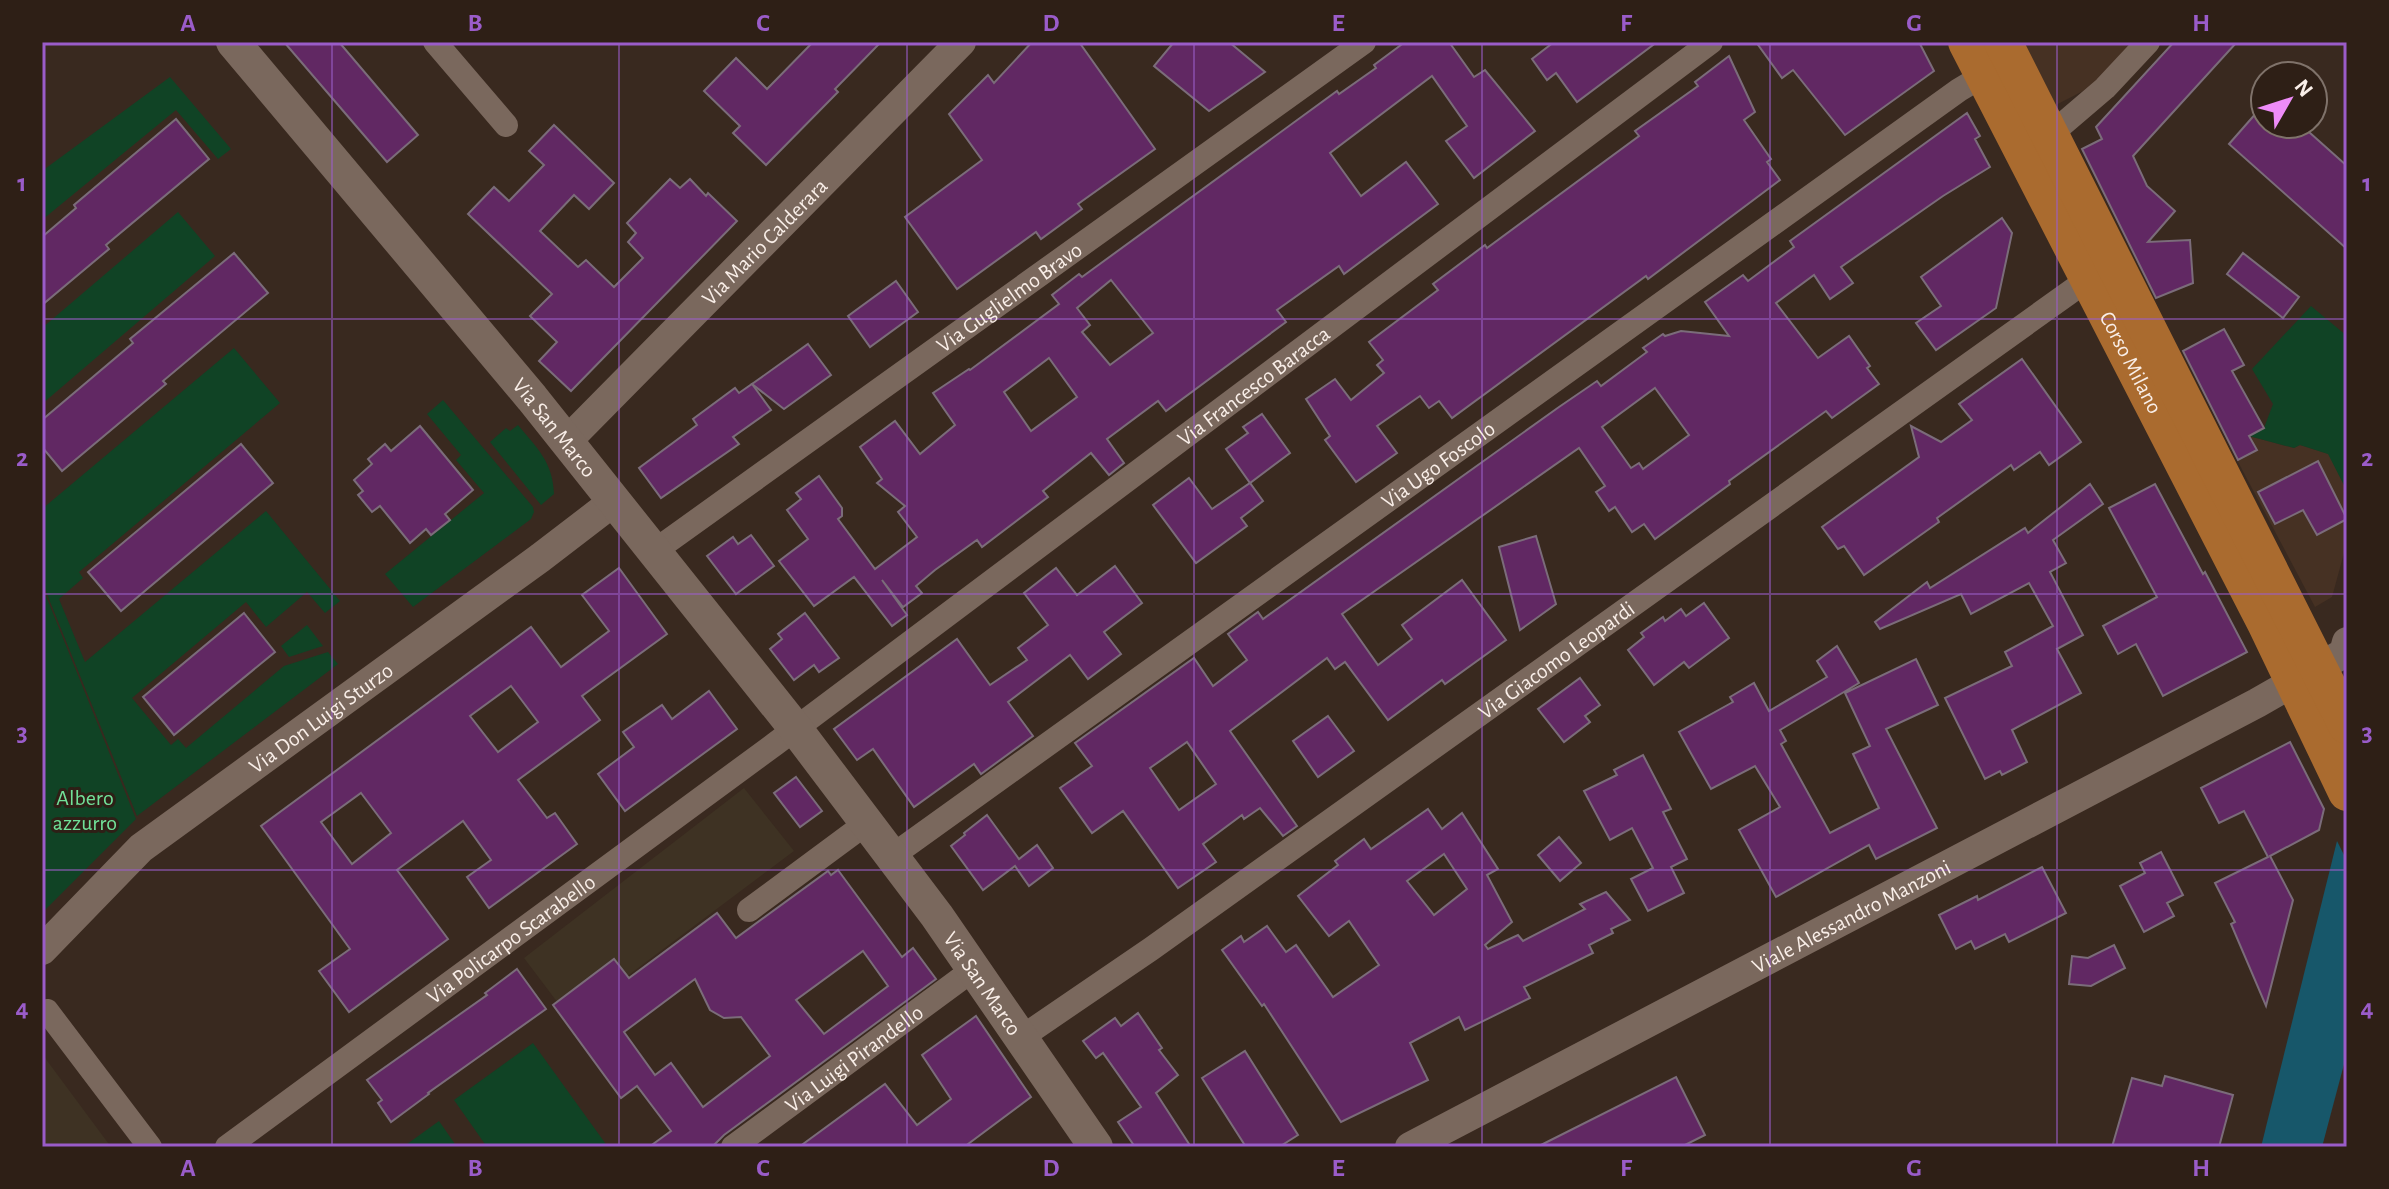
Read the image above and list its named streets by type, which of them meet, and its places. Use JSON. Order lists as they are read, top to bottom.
{
  "streets": {
    "main road": ["Corso Milano", "Via San Marco"],
    "street": [
      "Via Mario Calderara",
      "Via Guglielmo Bravo",
      "Via Francesco Baracca",
      "Via Ugo Foscolo",
      "Via Giacomo Leopardi",
      "Via Don Luigi Sturzo",
      "Viale Alessandro Manzoni",
      "Via Policarpo Scarabello",
      "Via Luigi Pirandello"
    ]
  },
  "crossings": [
    ["Via Mario Calderara", "Via San Marco"],
    ["Via Guglielmo Bravo", "Via San Marco"],
    ["Corso Milano", "Via Ugo Foscolo"],
    ["Corso Milano", "Via Giacomo Leopardi"],
    ["Corso Milano", "Viale Alessandro Manzoni"],
    ["Via Francesco Baracca", "Via San Marco"],
    ["Via Francesco Baracca", "Via Policarpo Scarabello"],
    ["Via San Marco", "Via Ugo Foscolo"],
    ["Via San Marco", "Via Giacomo Leopardi"],
    ["Via San Marco", "Via Don Luigi Sturzo"],
    ["Via San Marco", "Via Policarpo Scarabello"],
    ["Via San Marco", "Via Luigi Pirandello"]
  ],
  "parks": ["Albero azzurro"],
  "north": "top right",
  "grid": {
    "columns": [
      "A",
      "B",
      "C",
      "D",
      "E",
      "F",
      "G",
      "H"
    ],
    "rows": [
      "1",
      "2",
      "3",
      "4"
    ]
  }
}
